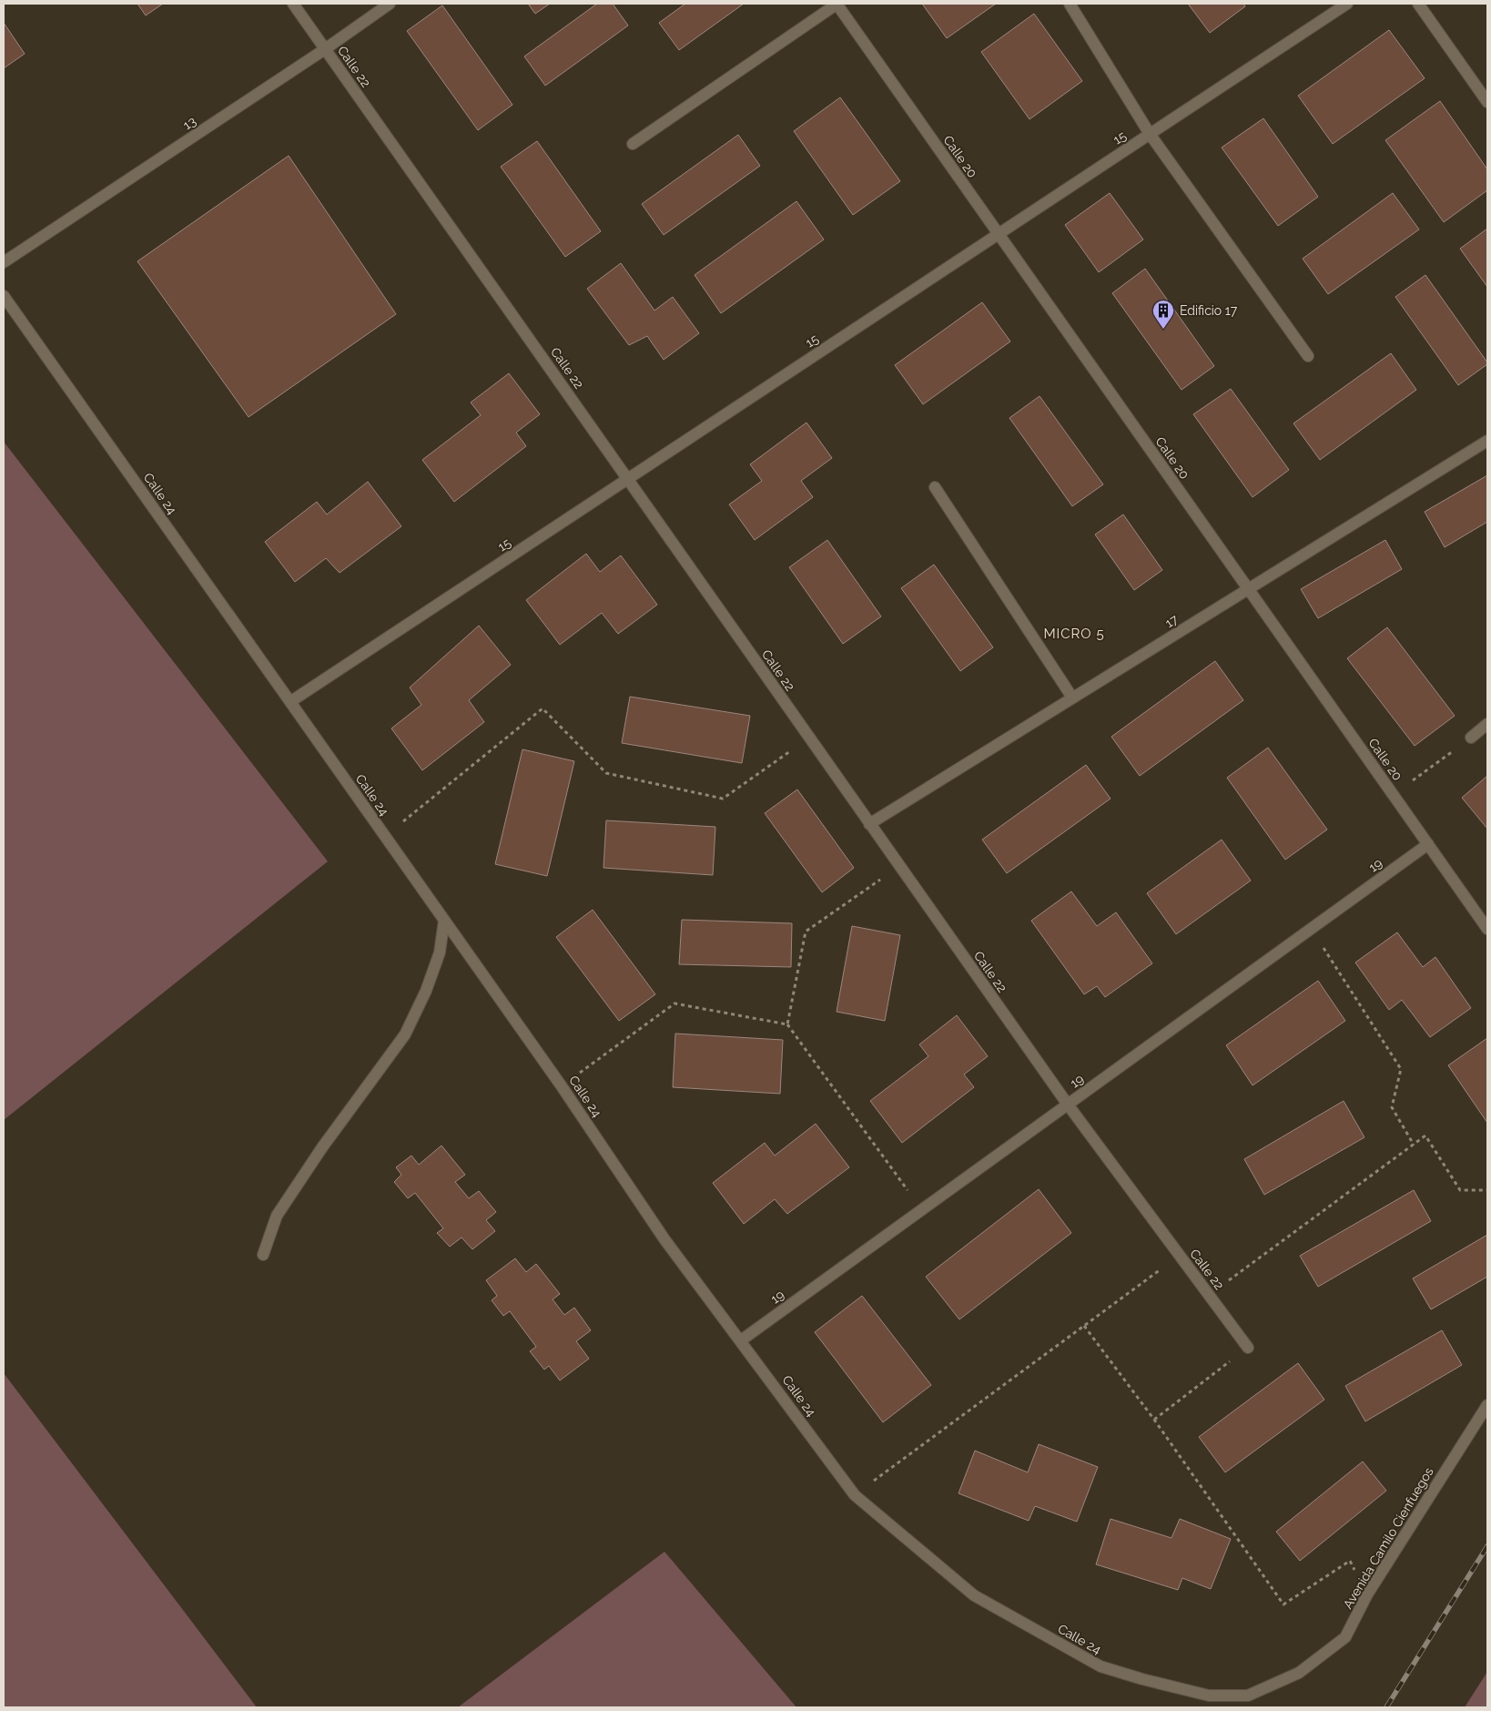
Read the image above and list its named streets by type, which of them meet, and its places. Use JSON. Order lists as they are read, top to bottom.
{
  "streets": {
    "street": [
      "Calle 22",
      "13",
      "15",
      "Calle 20",
      "Calle 24",
      "17",
      "19",
      "Avenida Camilo Cienfuegos"
    ]
  },
  "crossings": [
    ["Calle 22", "13"],
    ["Calle 22", "15"],
    ["Calle 22", "17"],
    ["Calle 22", "19"],
    ["15", "Calle 20"],
    ["15", "Calle 24"],
    ["Calle 20", "17"],
    ["Calle 20", "19"],
    ["Calle 24", "19"],
    ["Calle 24", "Avenida Camilo Cienfuegos"]
  ],
  "districts": ["MICRO 5"],
  "places": {
    "building": ["Edificio 17"]
  }
}
